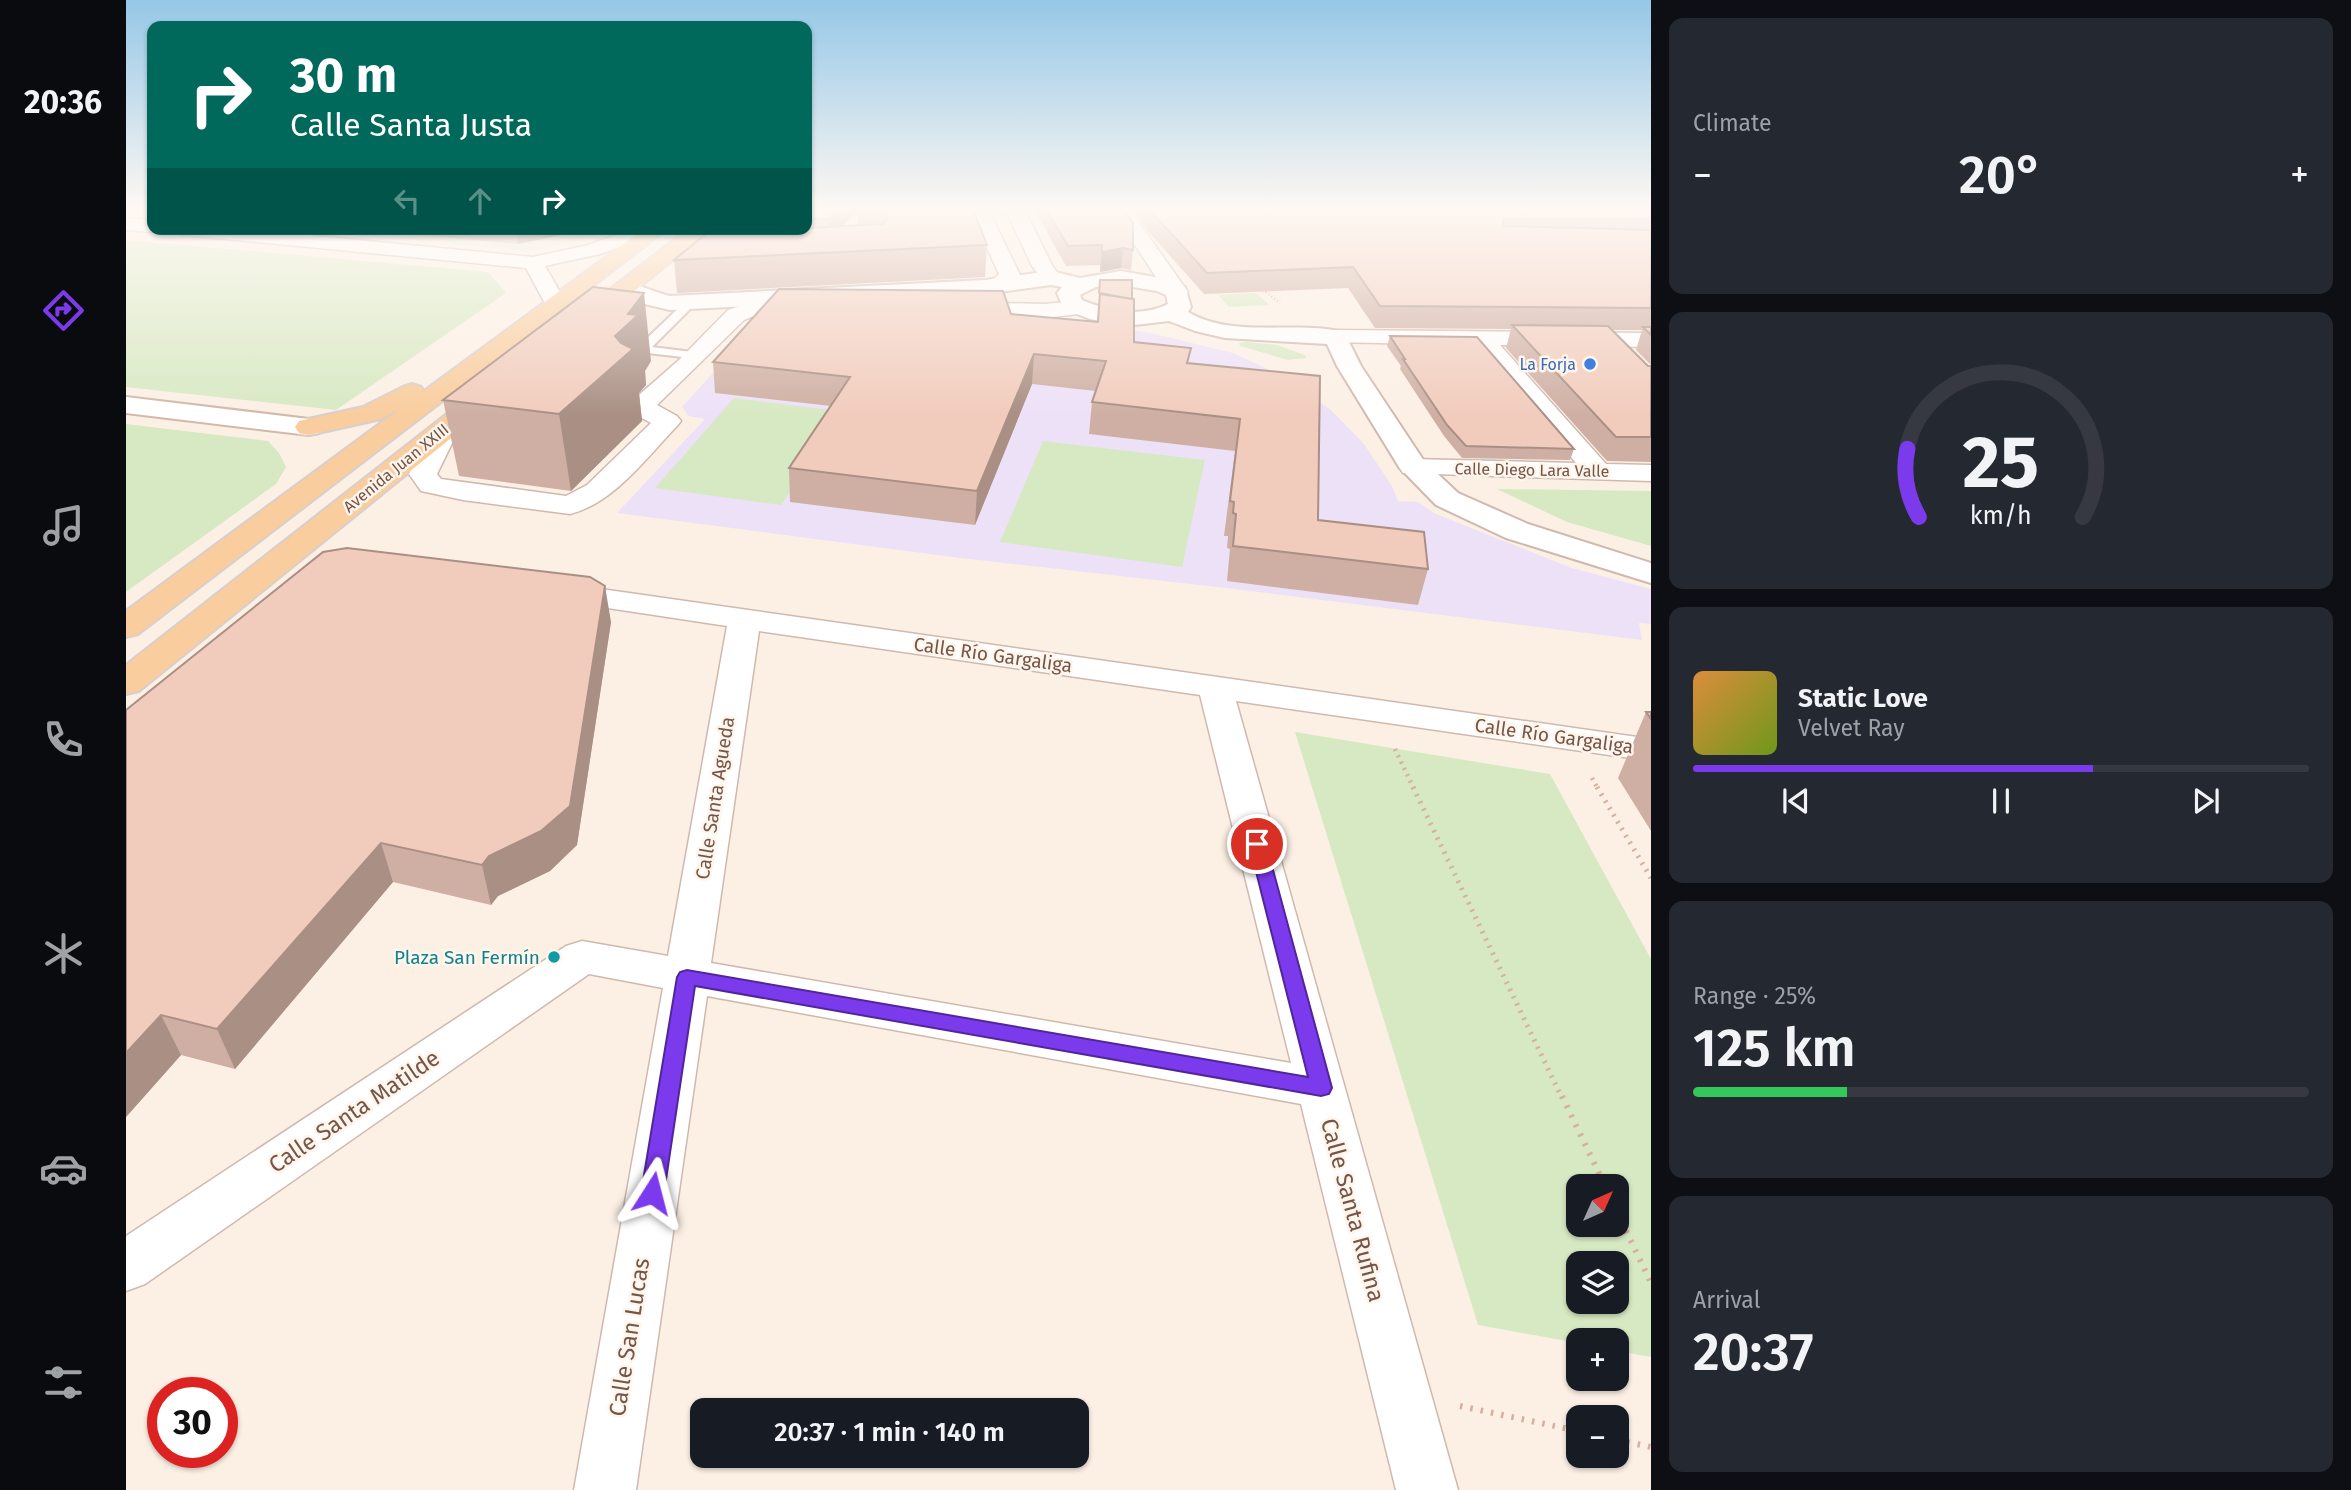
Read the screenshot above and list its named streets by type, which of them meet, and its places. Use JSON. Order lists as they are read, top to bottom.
{
  "streets": {
    "main road": ["Avenida Juan XXIII"],
    "street": [
      "Calle Diego Lara Valle",
      "Calle Río Gargaliga",
      "Calle Santa Agueda",
      "Calle Santa Matilde",
      "Calle Santa Rufina",
      "Calle San Lucas"
    ]
  },
  "crossings": [
    ["Calle Río Gargaliga", "Calle Santa Agueda"],
    ["Calle Río Gargaliga", "Calle Santa Rufina"],
    ["Calle Santa Agueda", "Calle Santa Matilde"],
    ["Calle Santa Agueda", "Calle San Lucas"],
    ["Calle Santa Matilde", "Calle San Lucas"]
  ],
  "places": ["La Forja", "Plaza San Fermín"],
  "north": "top right",
  "page": {
    "tabs": "20:36",
    "tile": [
      "Climate",
      ["Range · 25%", "125 km"],
      ["Arrival", "20:37"]
    ],
    "turn": ["30 m", "Calle Santa Justa"],
    "heat": ["−", "20°", "+"],
    "song": ["Static Love", "Velvet Ray"],
    "map_buttons": ["+", "−"],
    "limit": "30",
    "trip": "20:37 · 1 min · 140 m",
    "gauge": ["25", "km/h"]
  }
}
